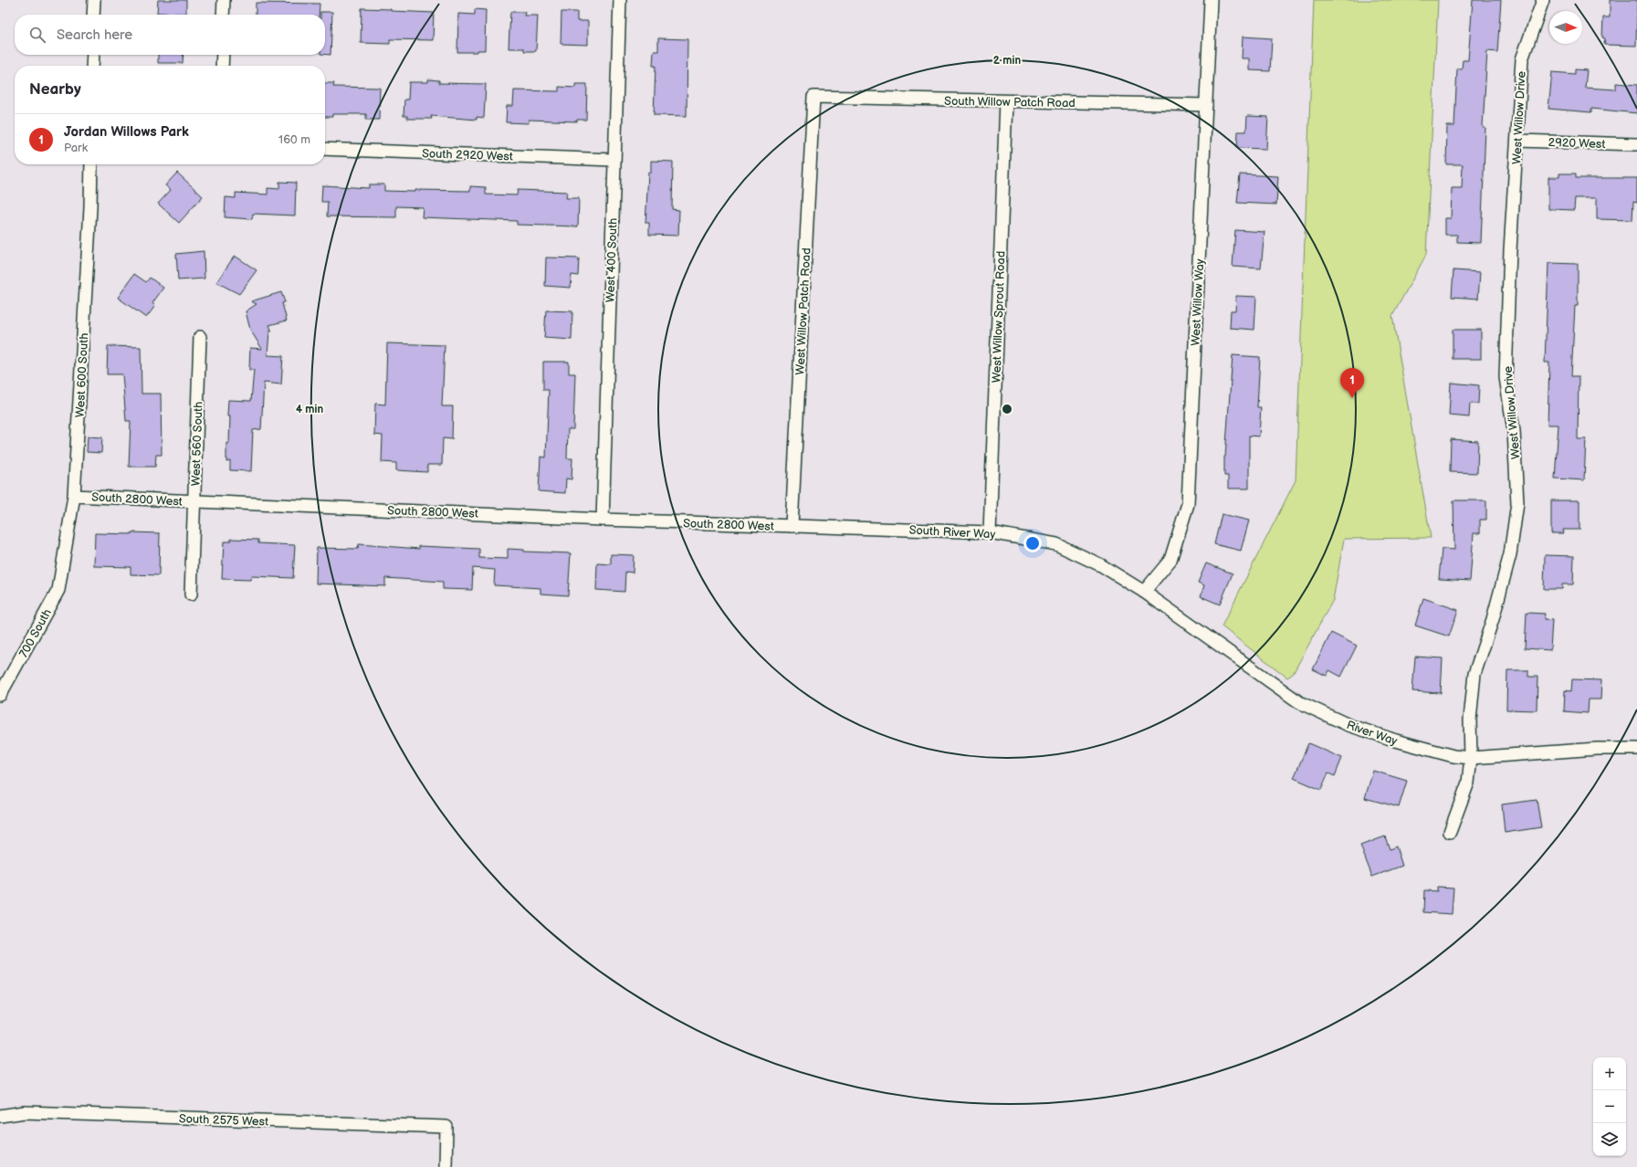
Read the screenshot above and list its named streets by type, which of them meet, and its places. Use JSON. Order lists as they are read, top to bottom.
{
  "streets": {
    "street": [
      "South Willow Patch Road",
      "West Willow Drive",
      "2920 West",
      "South 2920 West",
      "West 400 South",
      "West Willow Way",
      "West Willow Patch Road",
      "West Willow Sprout Road",
      "West 600 South",
      "West 560 South",
      "South 2800 West",
      "South River Way",
      "700 South",
      "River Way",
      "South 2575 West"
    ]
  },
  "crossings": [
    ["South Willow Patch Road", "West Willow Way"],
    ["South Willow Patch Road", "West Willow Patch Road"],
    ["South Willow Patch Road", "West Willow Sprout Road"],
    ["West Willow Drive", "2920 West"],
    ["West Willow Drive", "River Way"],
    ["South 2920 West", "West 400 South"],
    ["West 400 South", "South 2800 West"],
    ["West Willow Way", "South River Way"],
    ["West Willow Way", "River Way"],
    ["West Willow Patch Road", "South 2800 West"],
    ["West Willow Patch Road", "South River Way"],
    ["West Willow Sprout Road", "South River Way"],
    ["West 600 South", "South 2800 West"],
    ["West 600 South", "700 South"],
    ["West 560 South", "South 2800 West"],
    ["South 2800 West", "South River Way"],
    ["South River Way", "River Way"]
  ],
  "north": "right",
  "page": {
    "search": "Search here",
    "heading": "Nearby",
    "list": [
      {
        "mark": "1",
        "name": "Jordan Willows Park",
        "note": "Park",
        "value": "160 m"
      }
    ],
    "pins": "1",
    "map_buttons": ["+", "−"]
  },
  "rings": ["2 min", "4 min"]
}
